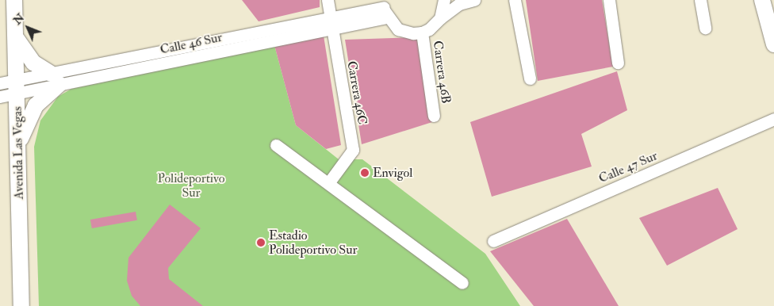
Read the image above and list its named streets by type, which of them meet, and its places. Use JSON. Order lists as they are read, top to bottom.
{
  "streets": {
    "main road": ["Avenida Las Vegas"],
    "street": [
      "Calle 46 Sur",
      "Carrera 46B",
      "Carrera 46C",
      "Calle 47 Sur"
    ]
  },
  "crossings": [
    ["Calle 46 Sur", "Carrera 46C"],
    ["Calle 46 Sur", "Avenida Las Vegas"]
  ],
  "parks": ["Polideportivo Sur"],
  "places": ["Envigol", "Estadio Polideportivo Sur"],
  "north": "top left"
}
